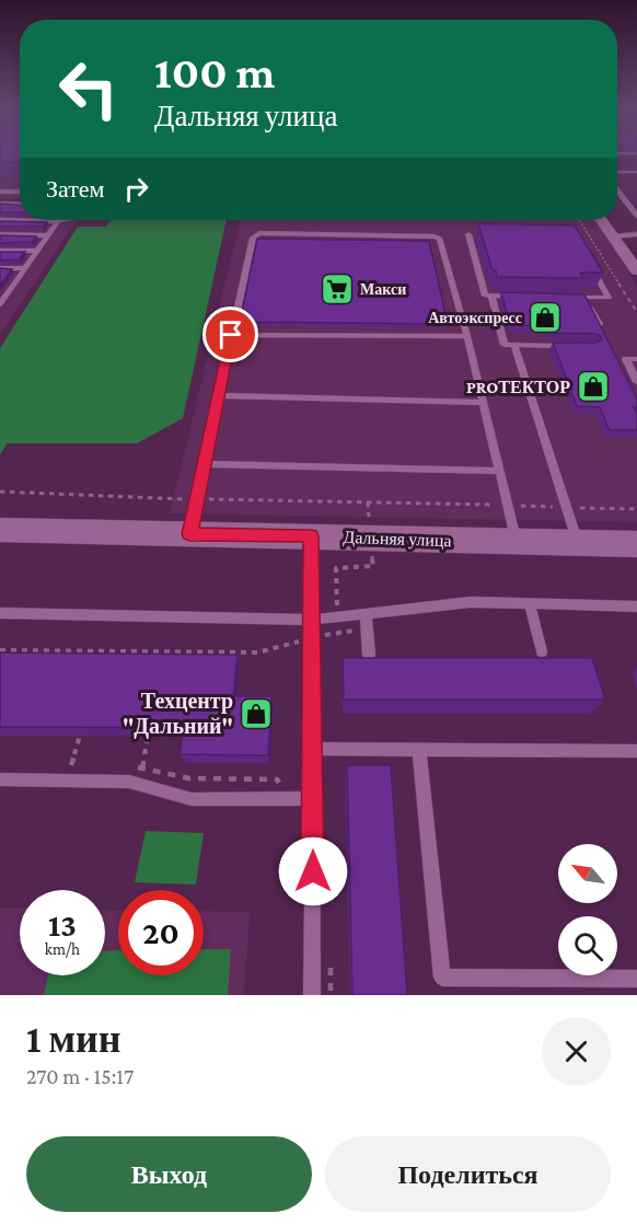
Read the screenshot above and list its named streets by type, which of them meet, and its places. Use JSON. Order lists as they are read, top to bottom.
{
  "streets": {
    "street": ["Дальняя улица"]
  },
  "places": {
    "supermarket": ["Макси"],
    "shop": ["Автоэкспресс", "PROТЕКТОР", "Техцентр \"Дальний\""]
  },
  "north": "top left",
  "page": {
    "turn": ["100 m", "Дальняя улица"],
    "then": "Затем",
    "speed": "13 km/h",
    "limit": "20",
    "heading": ["1 мин", "270 m · 15:17"],
    "buttons": ["Выход", "Поделиться"]
  }
}
